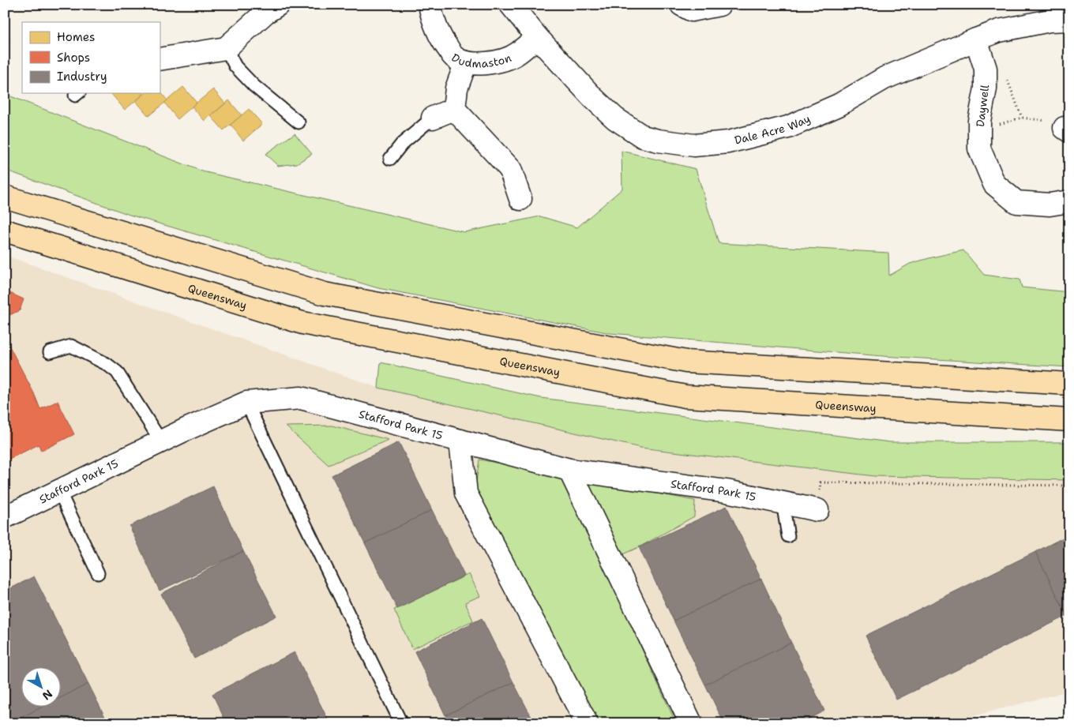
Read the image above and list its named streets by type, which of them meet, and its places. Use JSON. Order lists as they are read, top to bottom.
{
  "streets": {
    "highway": ["Queensway"],
    "street": [
      "Dudmaston",
      "Daywell",
      "Dale Acre Way",
      "Stafford Park 15"
    ]
  },
  "crossings": [
    ["Dudmaston", "Dale Acre Way"],
    ["Daywell", "Dale Acre Way"]
  ],
  "legend": ["Homes", "Shops", "Industry"],
  "north": "bottom right"
}
